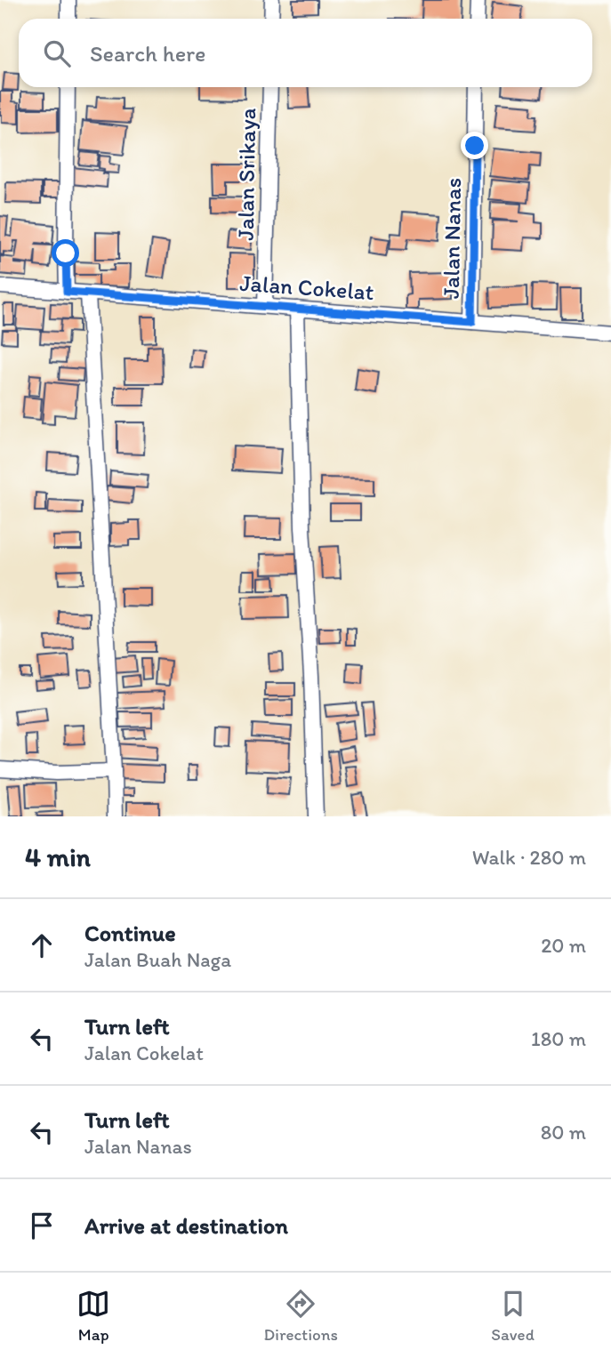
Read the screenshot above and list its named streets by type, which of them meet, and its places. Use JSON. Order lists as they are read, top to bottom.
{
  "streets": {
    "street": ["Jalan Srikaya", "Jalan Nanas", "Jalan Cokelat"]
  },
  "crossings": [
    ["Jalan Srikaya", "Jalan Cokelat"],
    ["Jalan Nanas", "Jalan Cokelat"]
  ],
  "page": {
    "search": "Search here",
    "heading": ["4 min", "Walk · 280 m"],
    "list": [
      ["Continue", "Jalan Buah Naga", "20 m"],
      ["Turn left", "Jalan Cokelat", "180 m"],
      ["Turn left", "Jalan Nanas", "80 m"],
      "Arrive at destination"
    ],
    "nav": ["Map", "Directions", "Saved"]
  }
}
